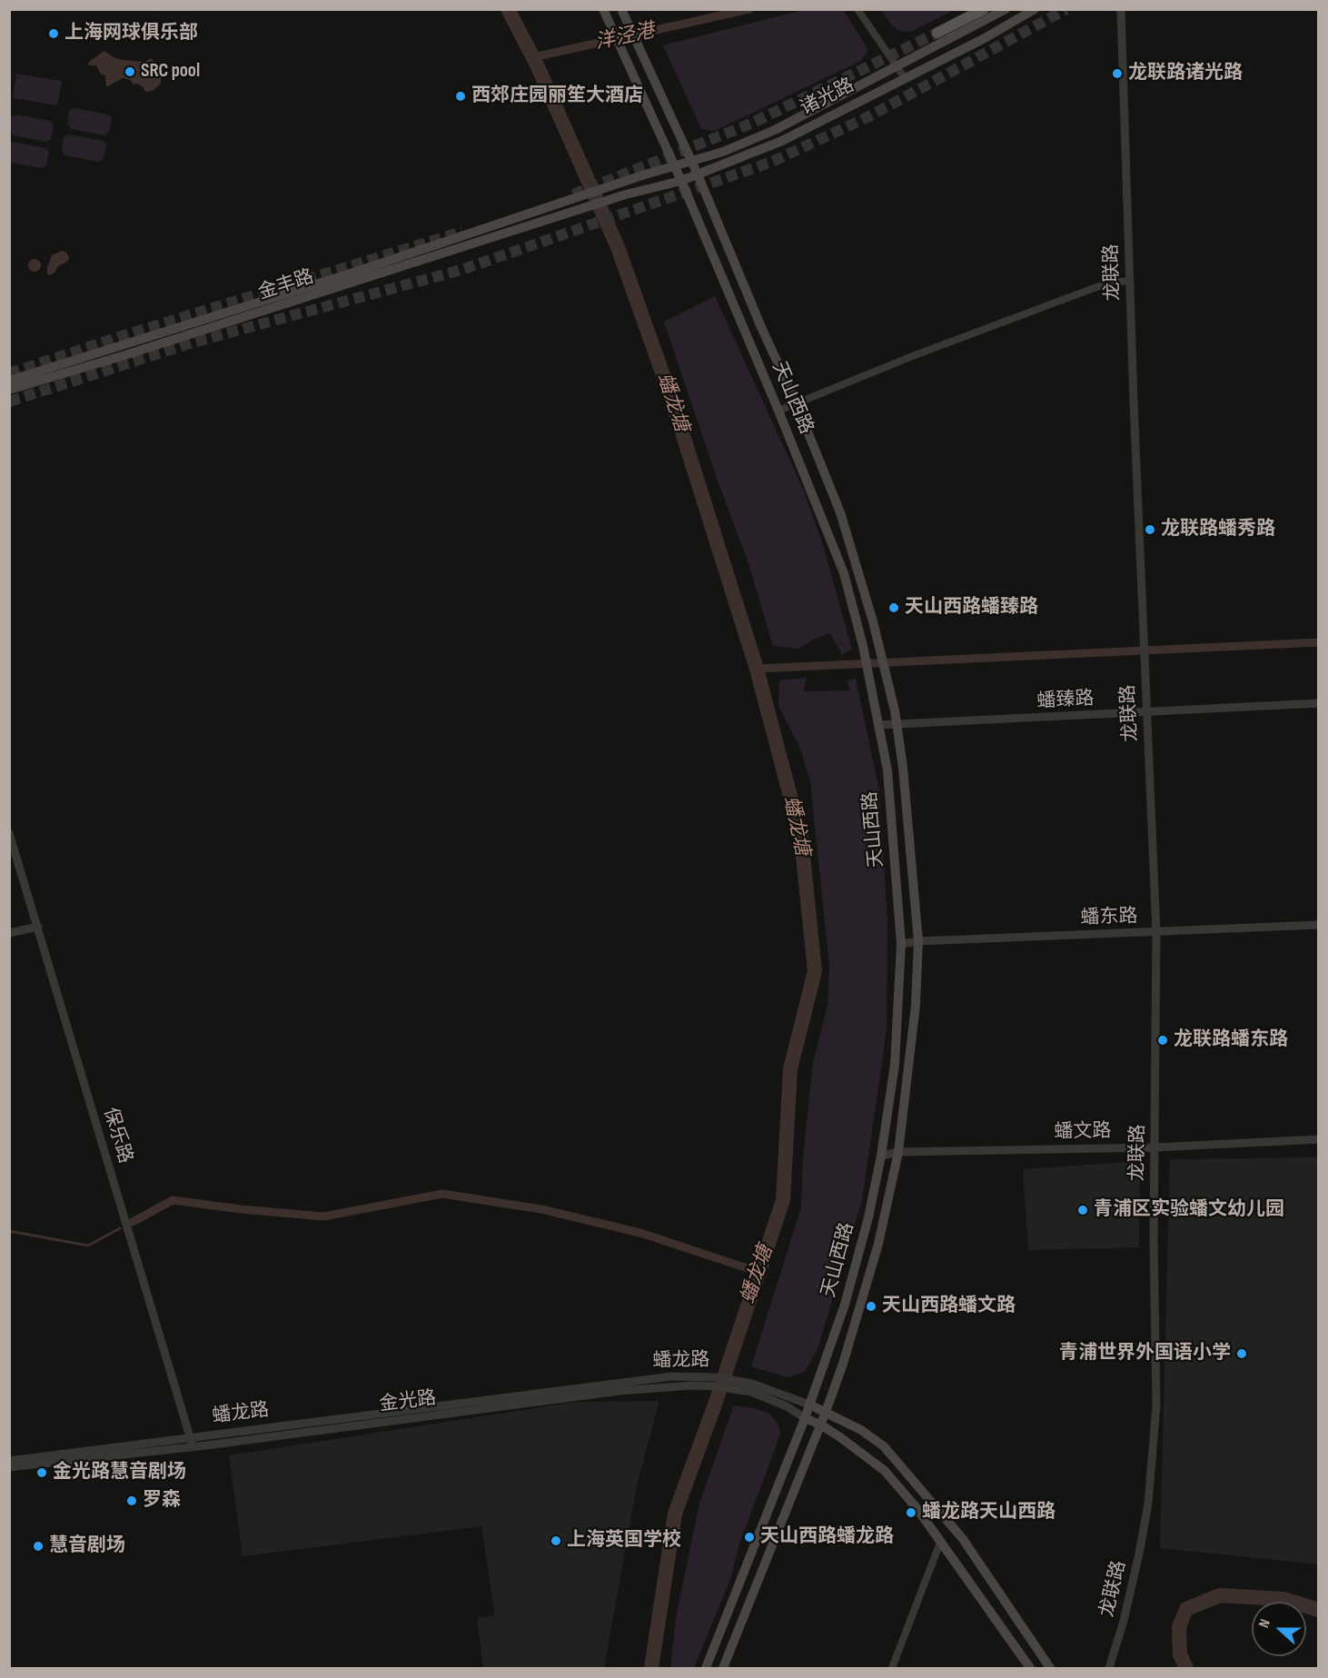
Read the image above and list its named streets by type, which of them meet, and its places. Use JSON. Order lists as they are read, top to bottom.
{
  "streets": {
    "main road": [
      "诸光路",
      "金丰路",
      "天山西路",
      "蟠龙路"
    ],
    "street": [
      "龙联路",
      "蟠臻路",
      "蟠东路",
      "蟠文路",
      "保乐路",
      "金光路"
    ]
  },
  "crossings": [
    ["诸光路", "金丰路"],
    ["诸光路", "天山西路"],
    ["龙联路", "蟠臻路"],
    ["龙联路", "蟠东路"],
    ["龙联路", "蟠文路"],
    ["天山西路", "蟠臻路"],
    ["天山西路", "蟠东路"],
    ["天山西路", "蟠文路"],
    ["天山西路", "蟠龙路"],
    ["天山西路", "金光路"],
    ["保乐路", "蟠龙路"],
    ["保乐路", "金光路"],
    ["蟠龙路", "金光路"]
  ],
  "water": ["洋泾港", "蟠龙塘"],
  "places": [
    "上海网球俱乐部",
    "SRC pool",
    "龙联路诸光路",
    "西郊庄园丽笙大酒店",
    "龙联路蟠秀路",
    "天山西路蟠臻路",
    "龙联路蟠东路",
    "青浦区实验蟠文幼儿园",
    "天山西路蟠文路",
    "青浦世界外国语小学",
    "金光路慧音剧场",
    "罗森",
    "蟠龙路天山西路",
    "天山西路蟠龙路",
    "上海英国学校",
    "慧音剧场"
  ],
  "north": "left"
}
